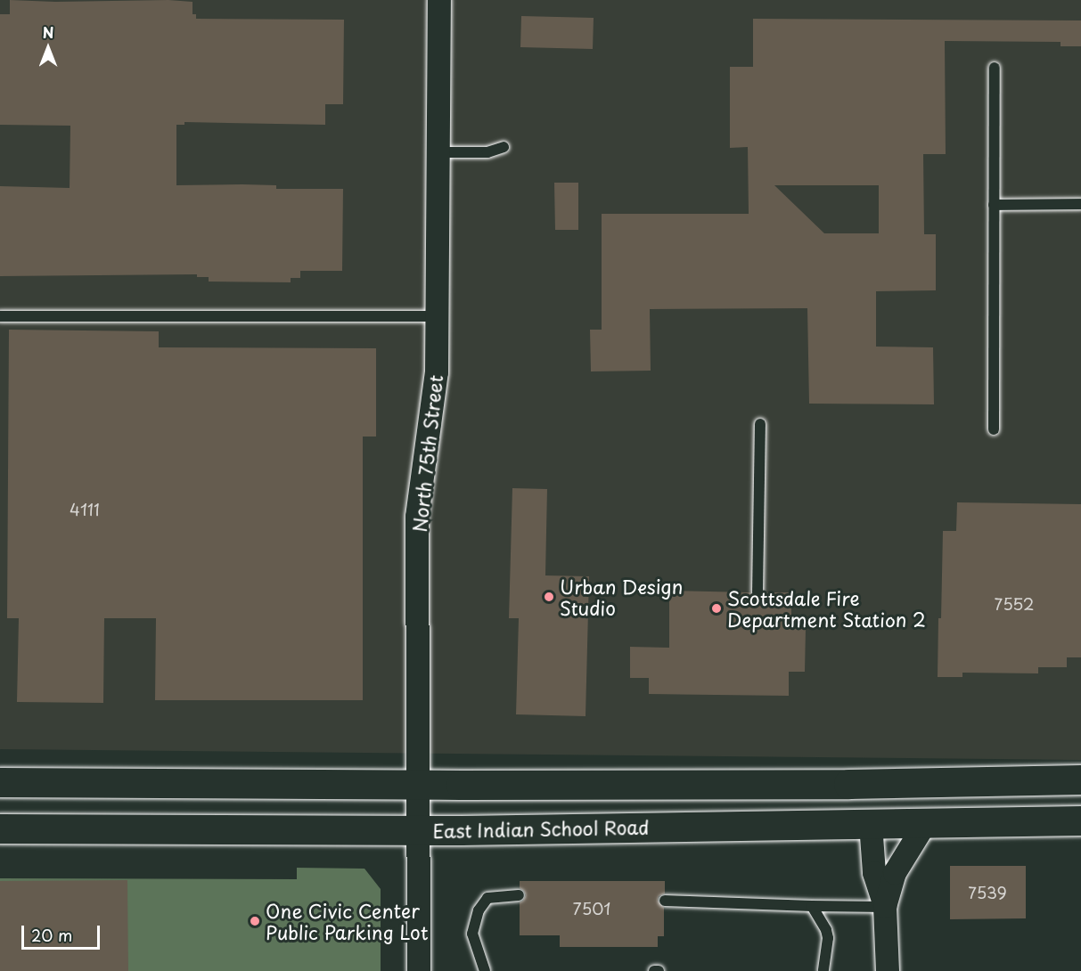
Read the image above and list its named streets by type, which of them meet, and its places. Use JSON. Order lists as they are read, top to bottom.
{
  "streets": {
    "main road": ["East Indian School Road"],
    "street": ["North 75th Street"]
  },
  "crossings": [
    ["North 75th Street", "East Indian School Road"]
  ],
  "places": ["Urban Design Studio", "Scottsdale Fire Department Station 2", "One Civic Center Public Parking Lot"],
  "house_numbers": [
    "4111",
    "7552",
    "7539",
    "7501"
  ],
  "scale_bar": "20 m",
  "north": "top"
}
